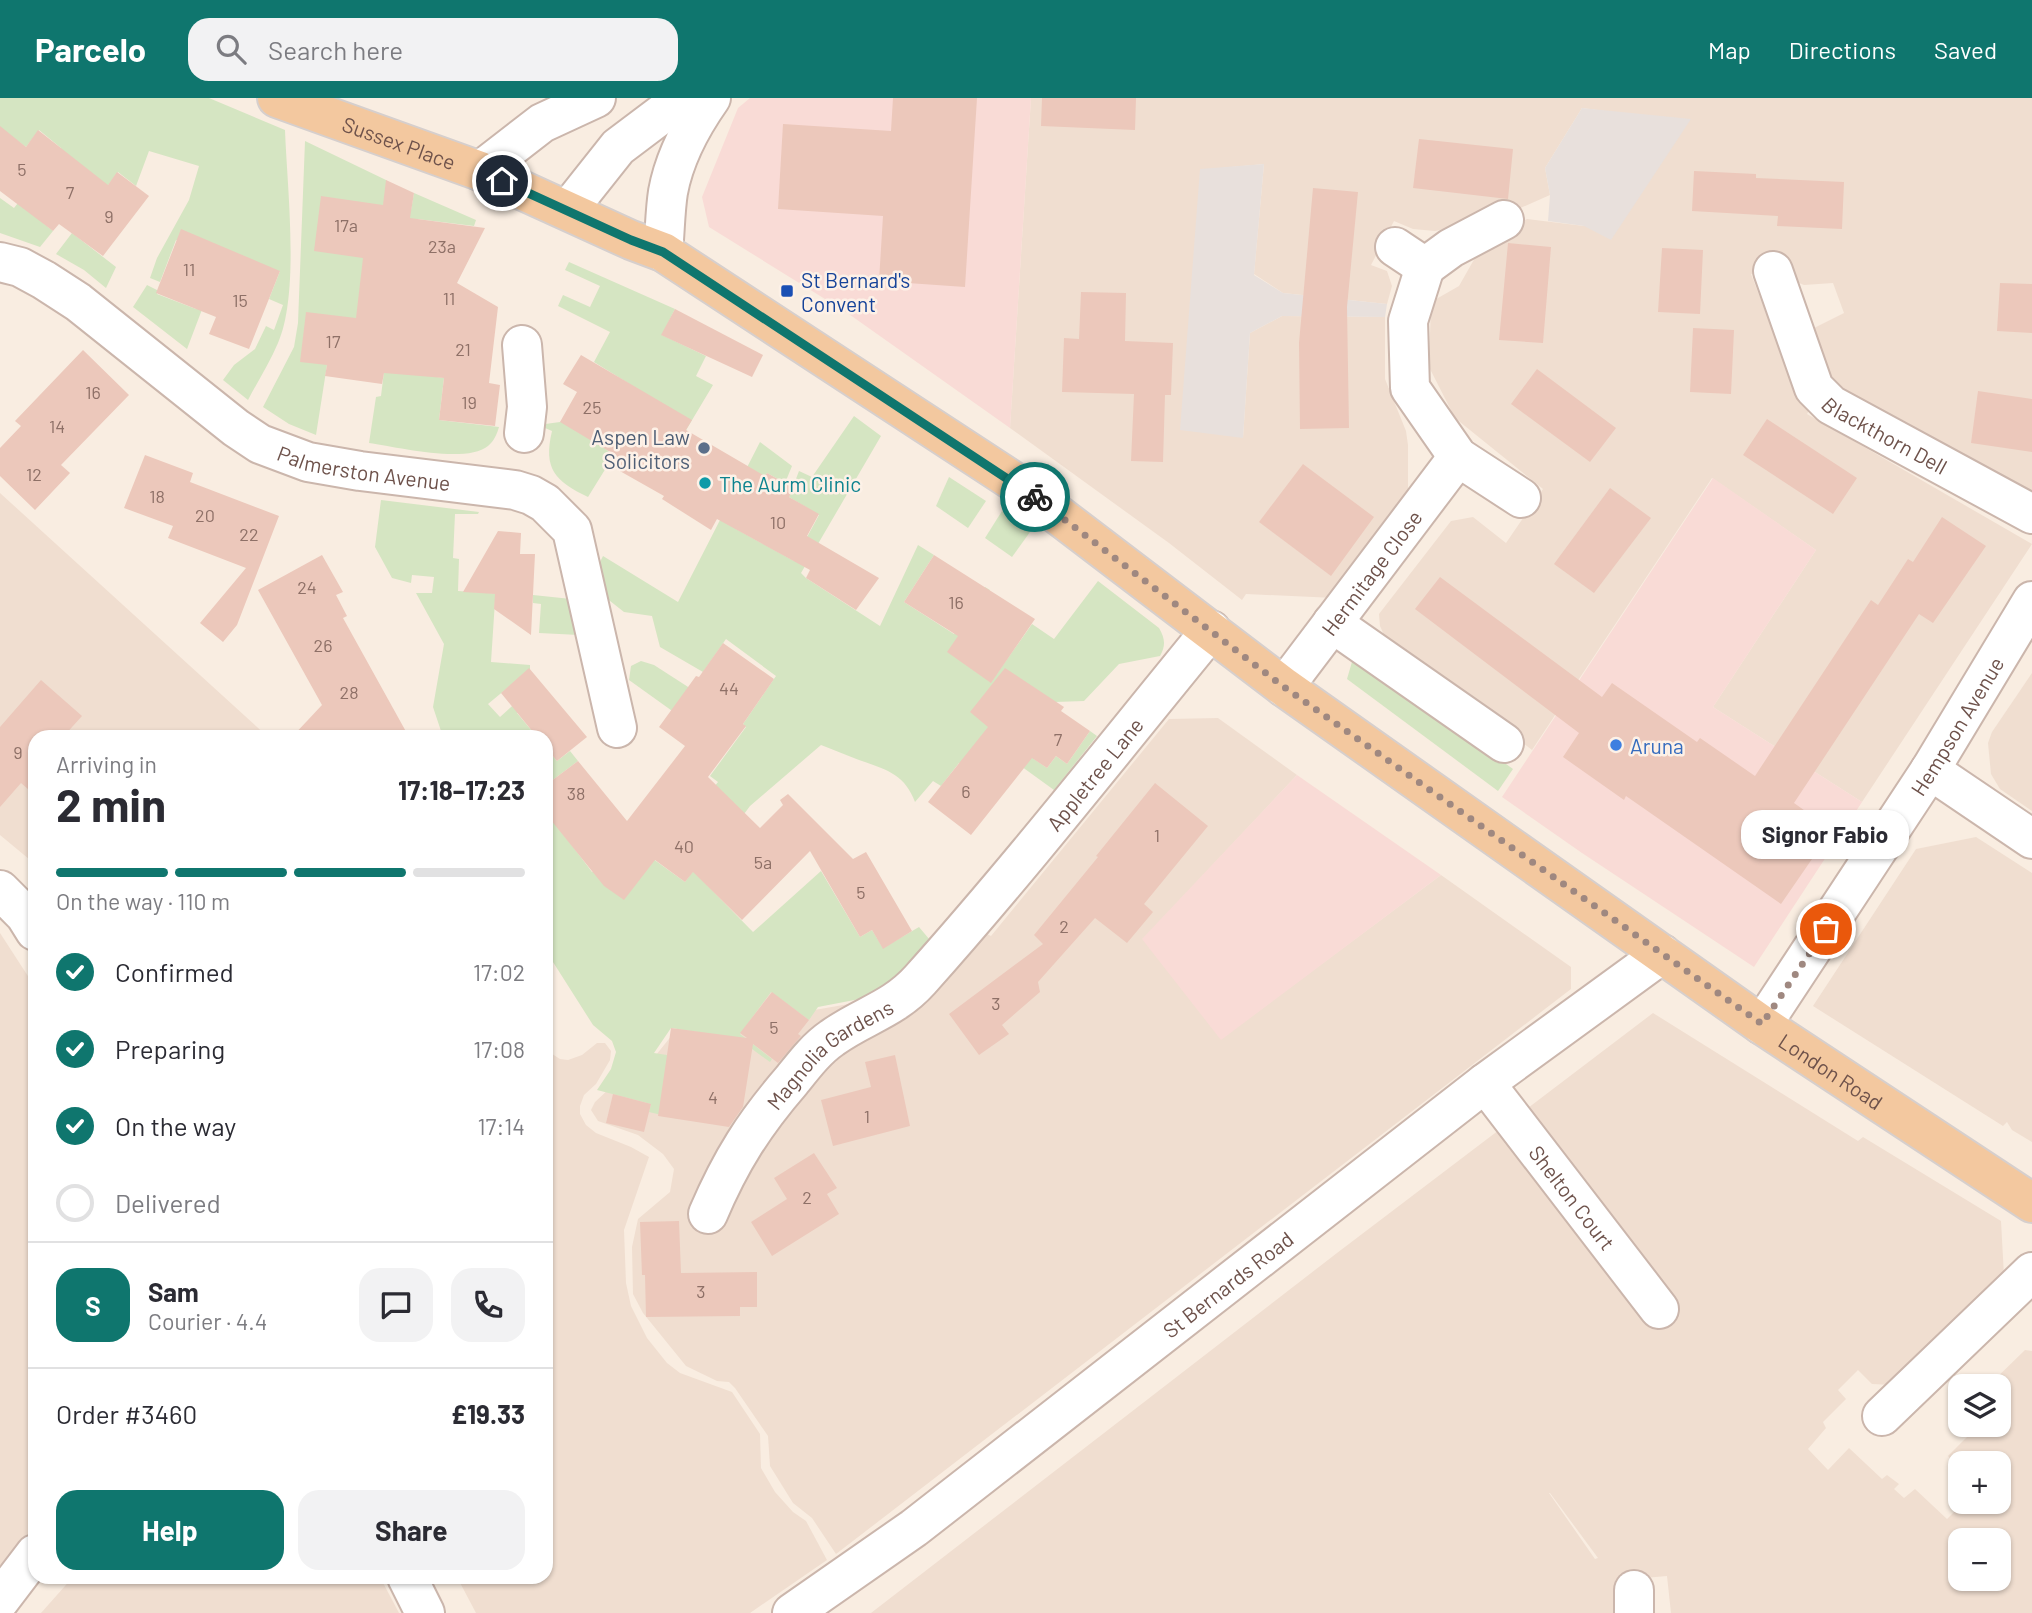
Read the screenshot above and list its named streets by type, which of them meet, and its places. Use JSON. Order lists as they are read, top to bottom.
{
  "streets": {
    "main road": ["Sussex Place", "London Road"],
    "street": [
      "Blackthorn Dell",
      "Palmerston Avenue",
      "Hermitage Close",
      "Hempson Avenue",
      "Appletree Lane",
      "Magnolia Gardens",
      "Shelton Court",
      "St Bernards Road"
    ]
  },
  "crossings": [
    ["Sussex Place", "London Road"],
    ["Hermitage Close", "London Road"],
    ["Hempson Avenue", "London Road"],
    ["Appletree Lane", "Magnolia Gardens"],
    ["Appletree Lane", "London Road"],
    ["London Road", "St Bernards Road"],
    ["Shelton Court", "St Bernards Road"]
  ],
  "places": {
    "transit": ["St Bernard's Convent"],
    "other": [
      "Aspen Law Solicitors",
      "The Aurm Clinic",
      "Aruna",
      "Signor Fabio"
    ]
  },
  "house_numbers": [
    "5",
    "7",
    "9",
    "17a",
    "23a",
    "11",
    "11",
    "15",
    "17",
    "21",
    "16",
    "19",
    "25",
    "14",
    "12",
    "18",
    "20",
    "10",
    "22",
    "24",
    "16",
    "26",
    "44",
    "28",
    "7",
    "9",
    "6",
    "38",
    "1",
    "40",
    "5a",
    "5",
    "2",
    "3",
    "5",
    "4",
    "1",
    "2",
    "3"
  ],
  "page": {
    "header": "Parcelo",
    "search": "Search here",
    "nav": ["Map", "Directions", "Saved"],
    "heading": ["2 min", "Arriving in", "17:18–17:23"],
    "panel": [
      "Sam",
      "Courier · 4.4",
      "Order #3460",
      "£19.33"
    ],
    "bubble": "Signor Fabio",
    "bar": "On the way · 110 m",
    "list": [
      ["Confirmed", "17:02"],
      ["Preparing", "17:08"],
      ["On the way", "17:14"],
      "Delivered"
    ],
    "round": "S",
    "map_buttons": ["+", "−"],
    "buttons": ["Help", "Share"]
  }
}
